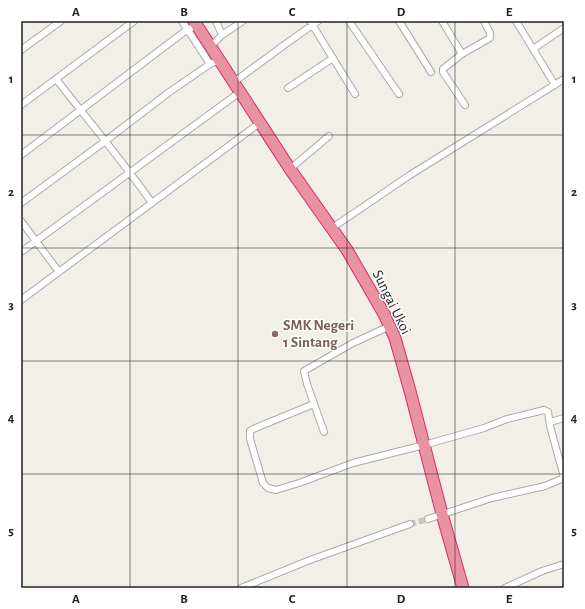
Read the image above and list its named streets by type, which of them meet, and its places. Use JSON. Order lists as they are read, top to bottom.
{
  "streets": {
    "highway": ["Sungai Ukoi"]
  },
  "places": ["SMK Negeri 1 Sintang"],
  "grid": {
    "columns": [
      "A",
      "B",
      "C",
      "D",
      "E"
    ],
    "rows": [
      "1",
      "2",
      "3",
      "4",
      "5"
    ]
  }
}
